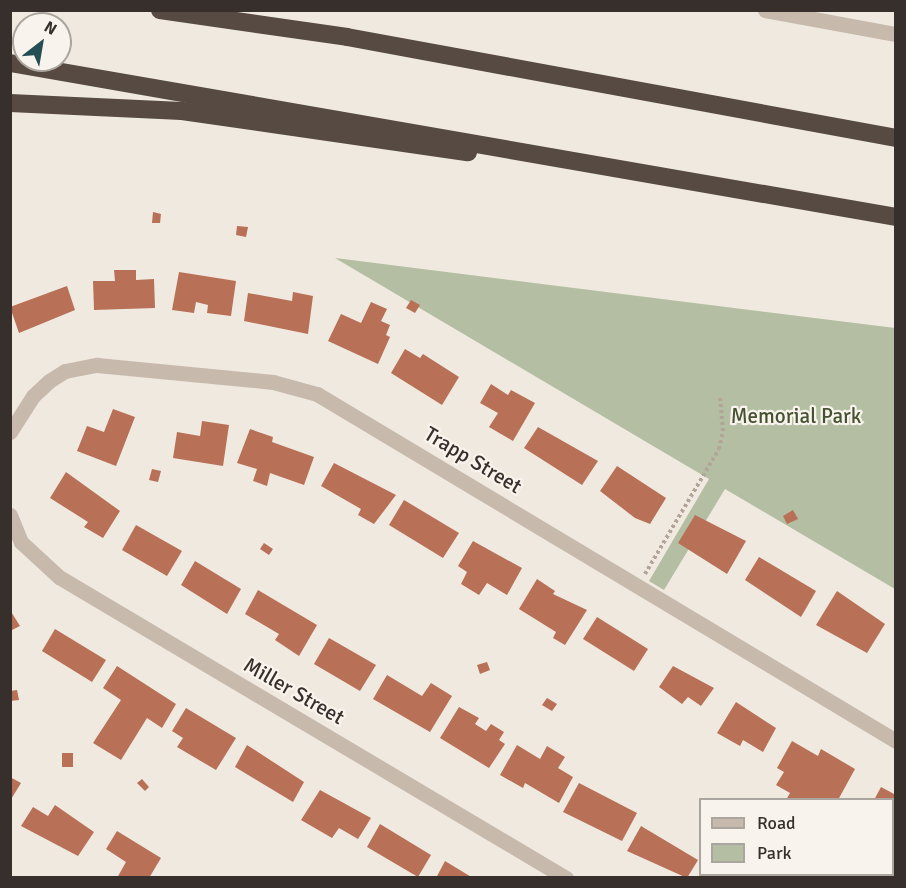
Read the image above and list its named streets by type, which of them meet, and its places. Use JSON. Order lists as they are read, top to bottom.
{
  "streets": {
    "street": ["Trapp Street", "Miller Street"]
  },
  "parks": ["Memorial Park"],
  "legend": ["Road", "Park"],
  "north": "top right"
}
